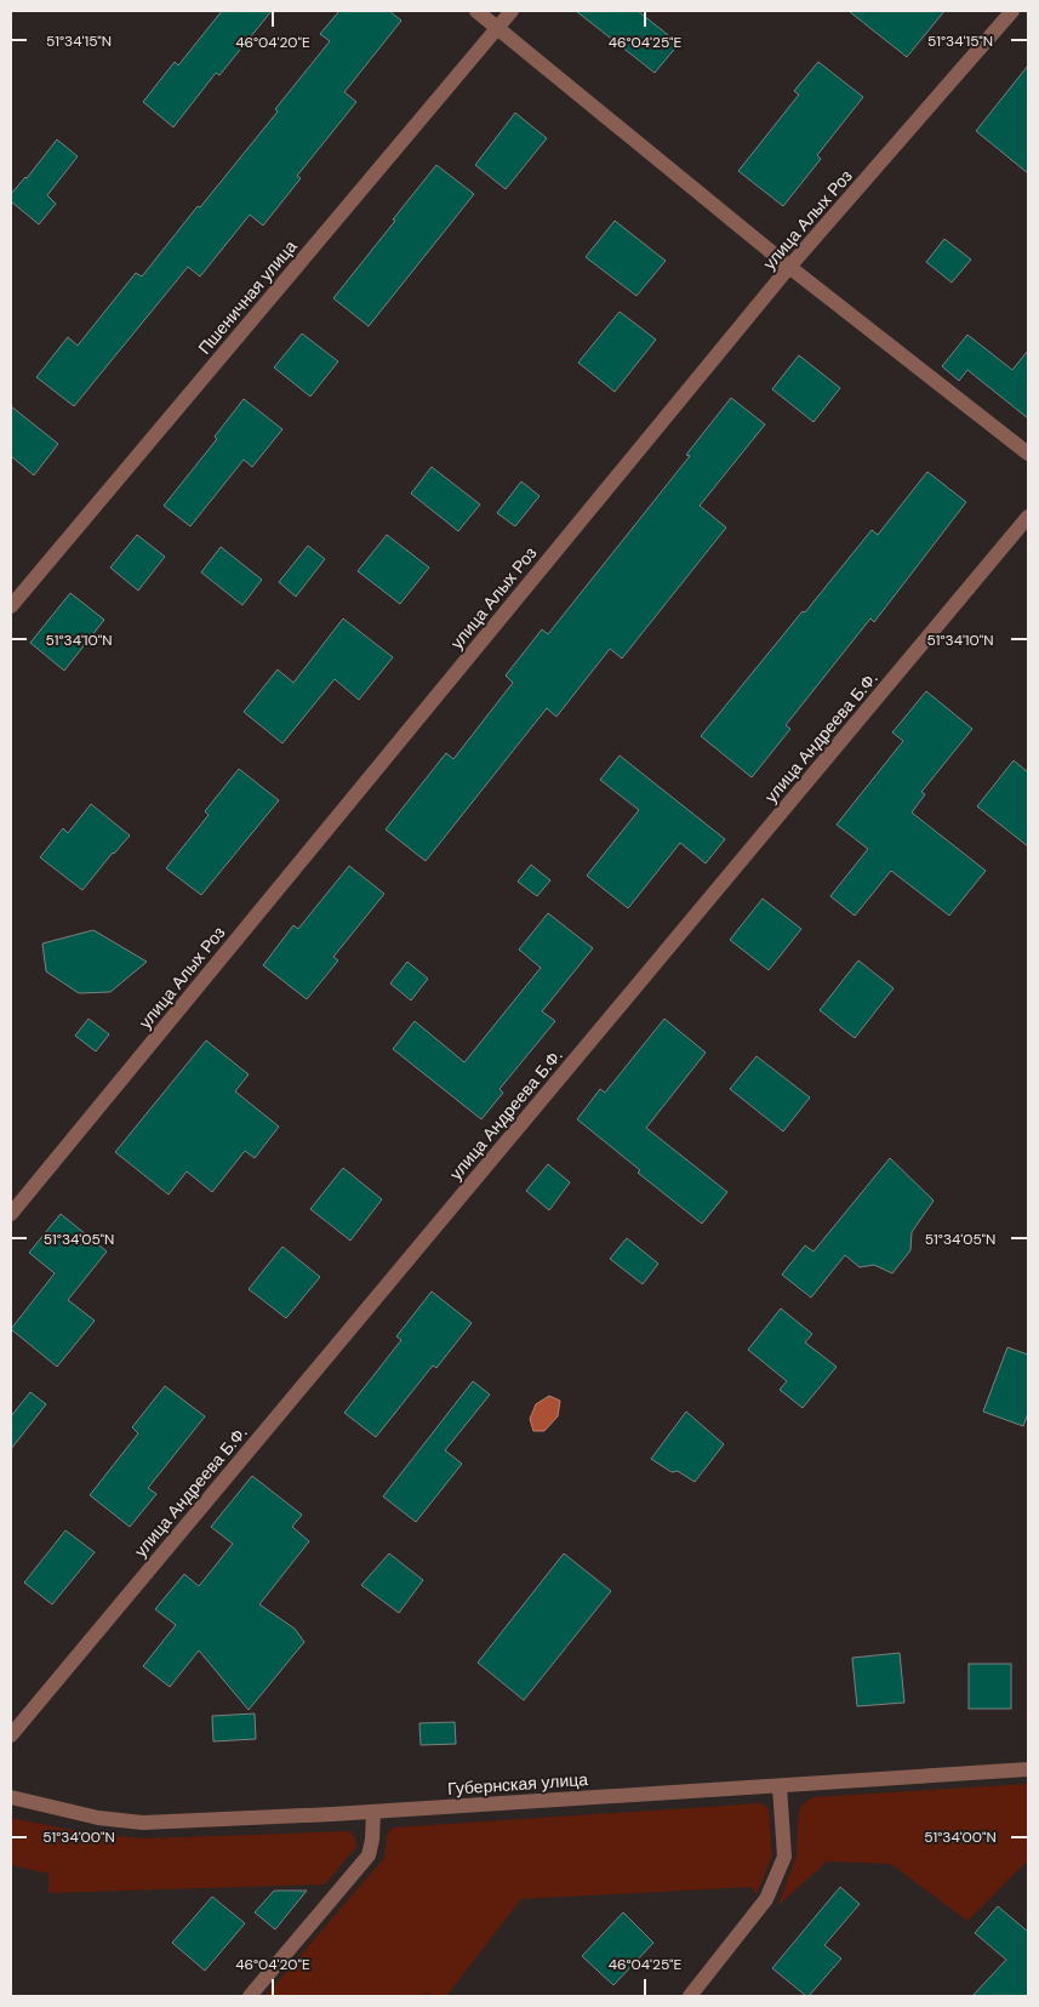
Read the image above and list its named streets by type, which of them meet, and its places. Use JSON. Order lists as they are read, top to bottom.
{
  "streets": {
    "street": [
      "улица Алых Роз",
      "Пшеничная улица",
      "улица Андреева Б.Ф.",
      "Губернская улица"
    ]
  },
  "coordinates": [
    "51°34'15\"N",
    "46°04'20\"E",
    "46°04'25\"E",
    "51°34'10\"N",
    "51°34'05\"N",
    "51°34'00\"N"
  ]
}
